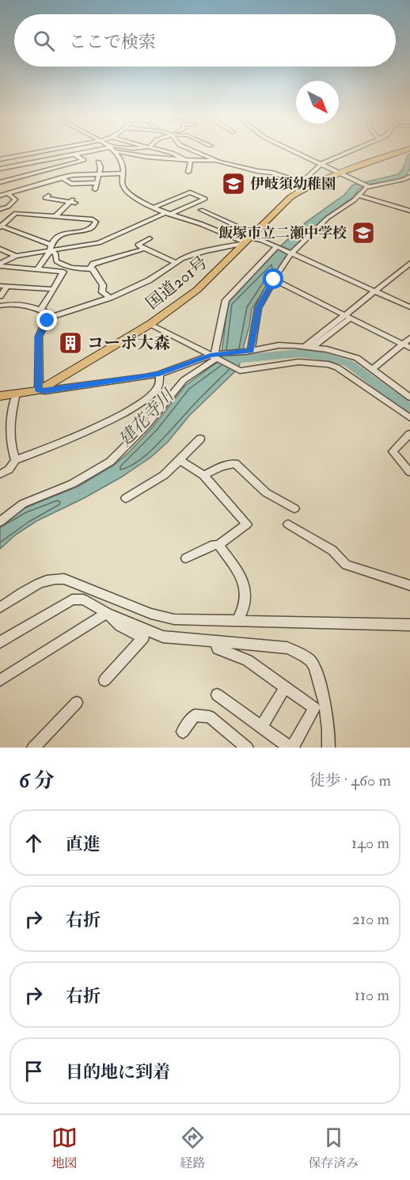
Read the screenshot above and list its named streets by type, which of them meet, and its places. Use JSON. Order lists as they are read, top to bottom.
{
  "streets": {
    "highway": ["国道201号"]
  },
  "water": ["建花寺川"],
  "places": {
    "school or university": ["伊岐須幼稚園", "飯塚市立二瀬中学校"],
    "building": ["コーポ大森"]
  },
  "north": "bottom right",
  "page": {
    "search": "ここで検索",
    "heading": ["6 分", "徒歩 · 460 m"],
    "list": [
      ["直進", "140 m"],
      ["右折", "210 m"],
      ["右折", "110 m"],
      "目的地に到着"
    ],
    "nav": ["地図", "経路", "保存済み"]
  }
}
